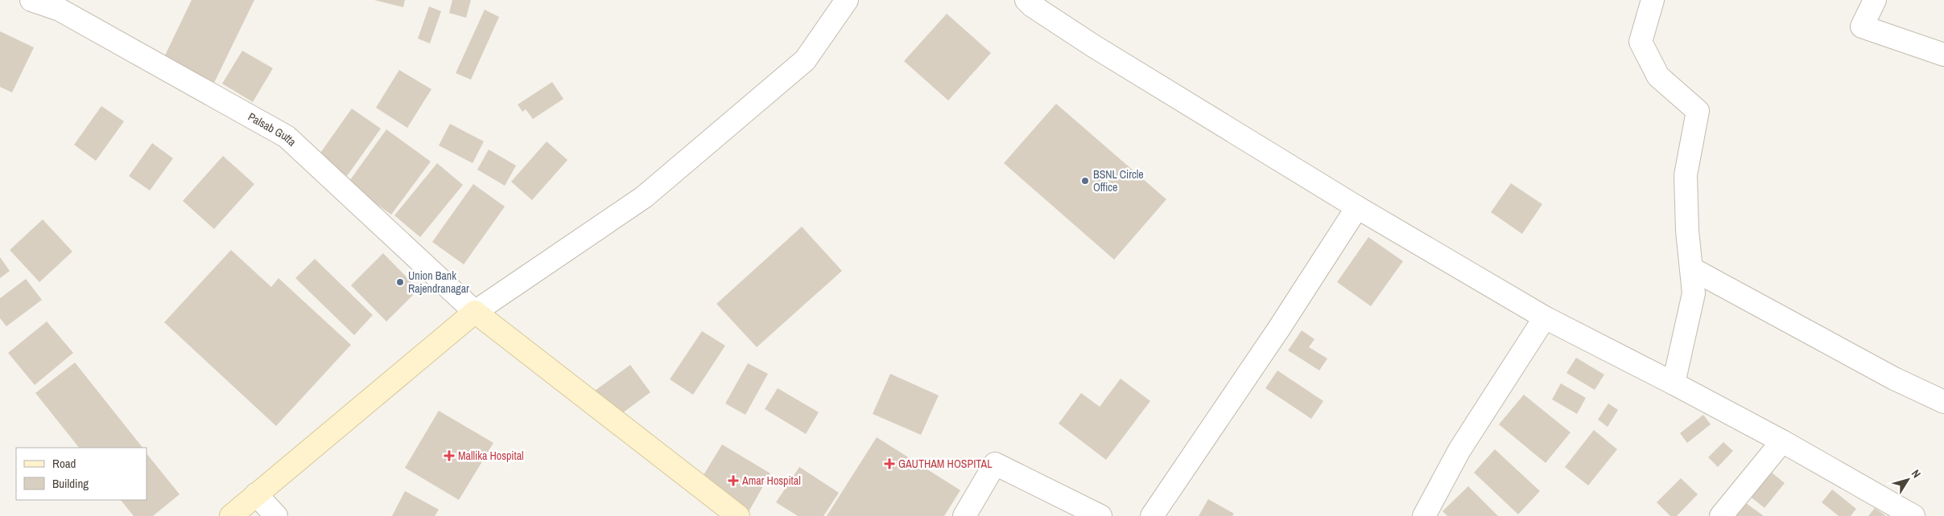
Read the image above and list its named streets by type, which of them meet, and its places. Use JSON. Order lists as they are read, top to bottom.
{
  "streets": {
    "street": ["Palsab Gutta"]
  },
  "places": {
    "other": ["BSNL Circle Office", "Union Bank Rajendranagar"],
    "health": ["Mallika Hospital", "GAUTHAM HOSPITAL", "Amar Hospital"]
  },
  "legend": ["Road", "Building"],
  "north": "top right"
}
